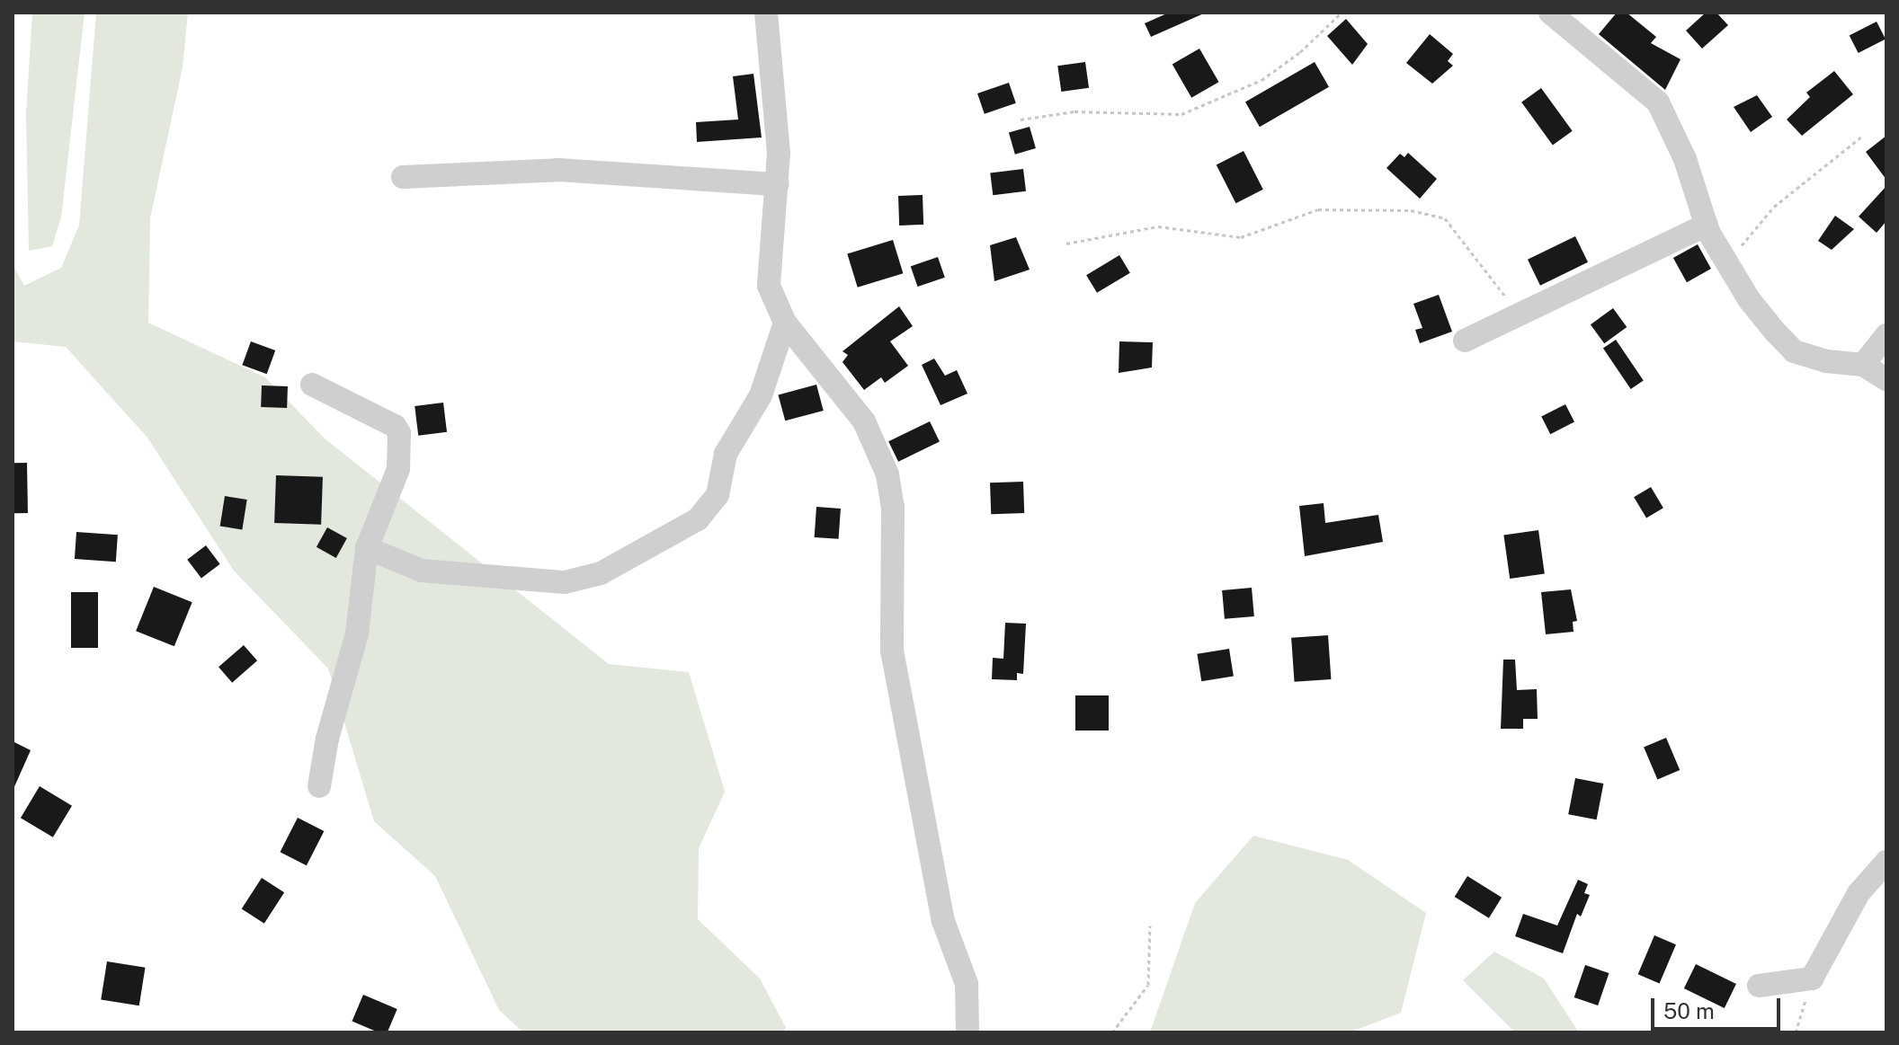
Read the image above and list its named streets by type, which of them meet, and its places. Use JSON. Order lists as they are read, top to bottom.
{
  "scale_bar": "50 m"
}
